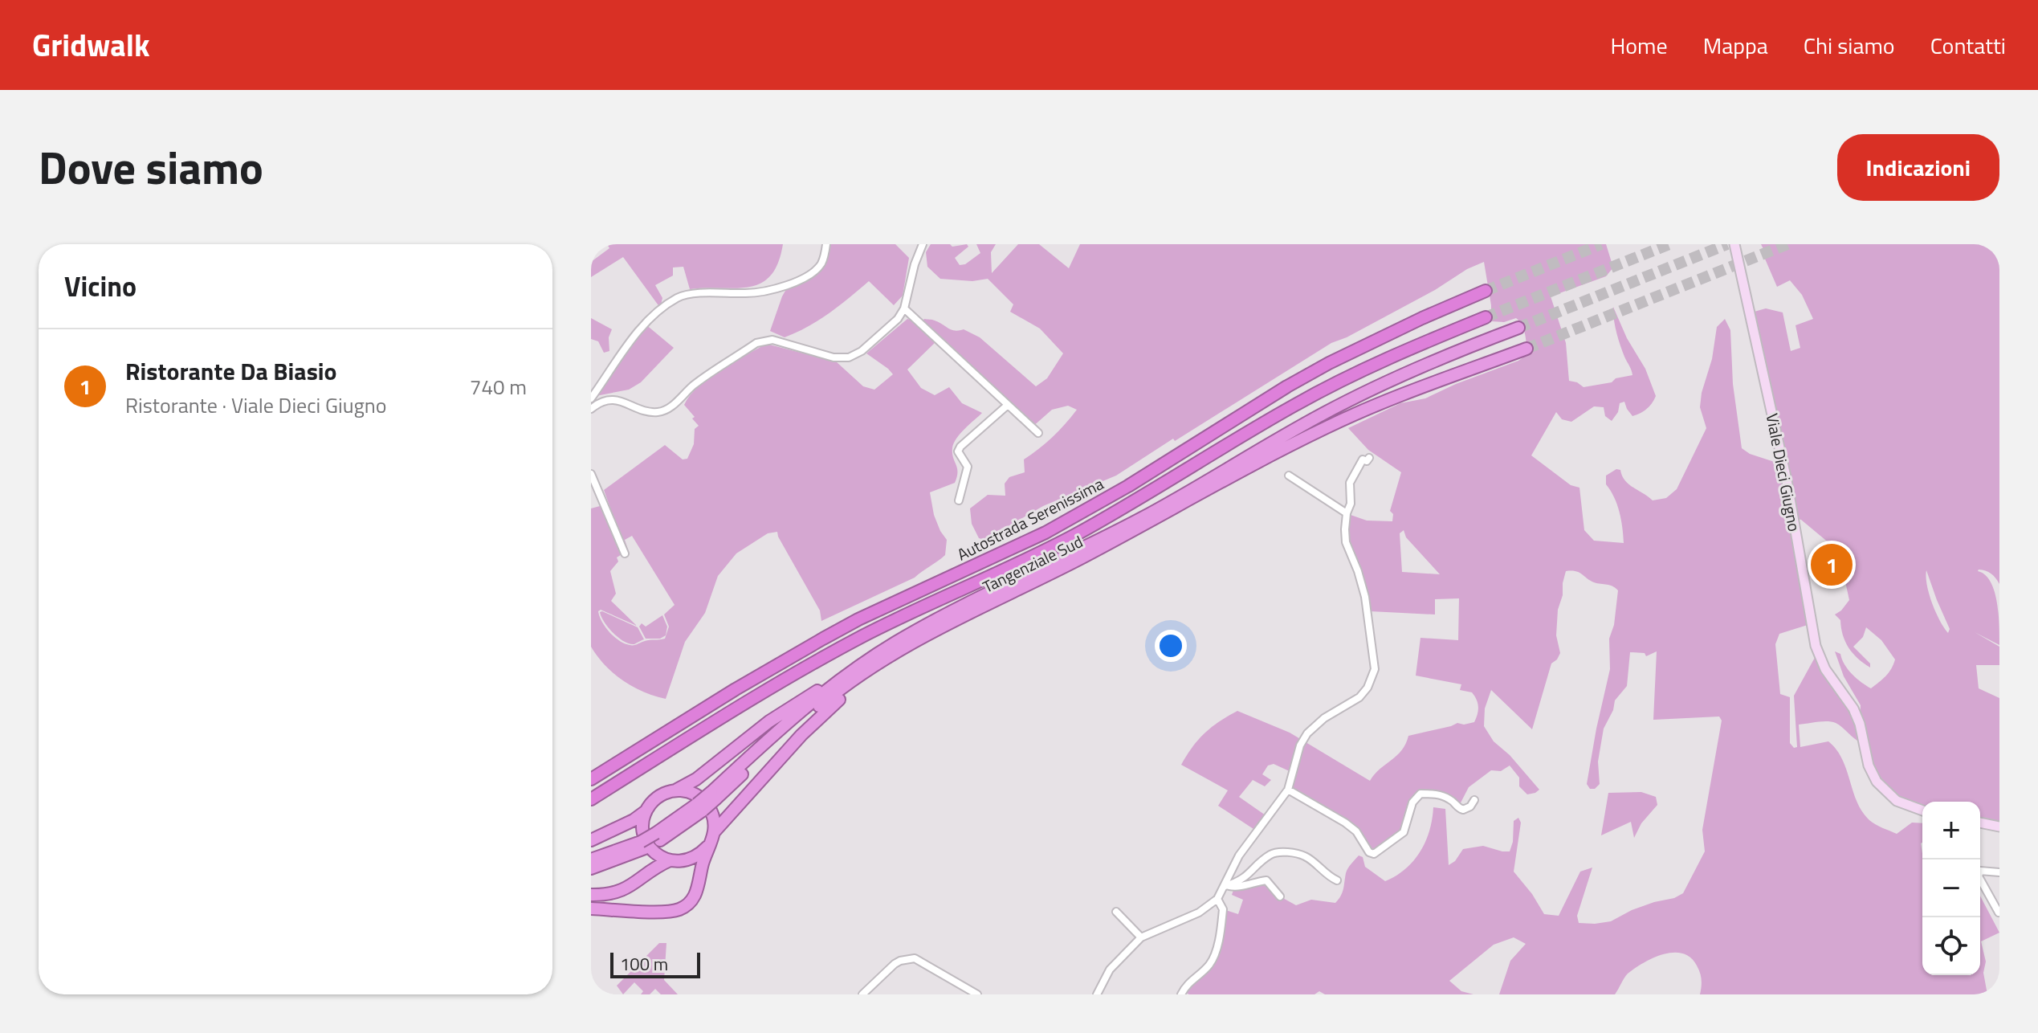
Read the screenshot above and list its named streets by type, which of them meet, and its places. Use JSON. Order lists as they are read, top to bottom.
{
  "streets": {
    "highway": ["Autostrada Serenissima", "Tangenziale Sud"],
    "main road": ["Viale Dieci Giugno"]
  },
  "scale_bar": "100 m",
  "page": {
    "header": "Gridwalk",
    "nav": [
      "Home",
      "Mappa",
      "Chi siamo",
      "Contatti"
    ],
    "title": "Dove siamo",
    "buttons": "Indicazioni",
    "heading": "Vicino",
    "list": [
      {
        "mark": "1",
        "name": "Ristorante Da Biasio",
        "note": "Ristorante · Viale Dieci Giugno",
        "value": "740 m"
      }
    ],
    "pins": "1",
    "map_buttons": ["+", "−"],
    "scale": "100 m"
  }
}
